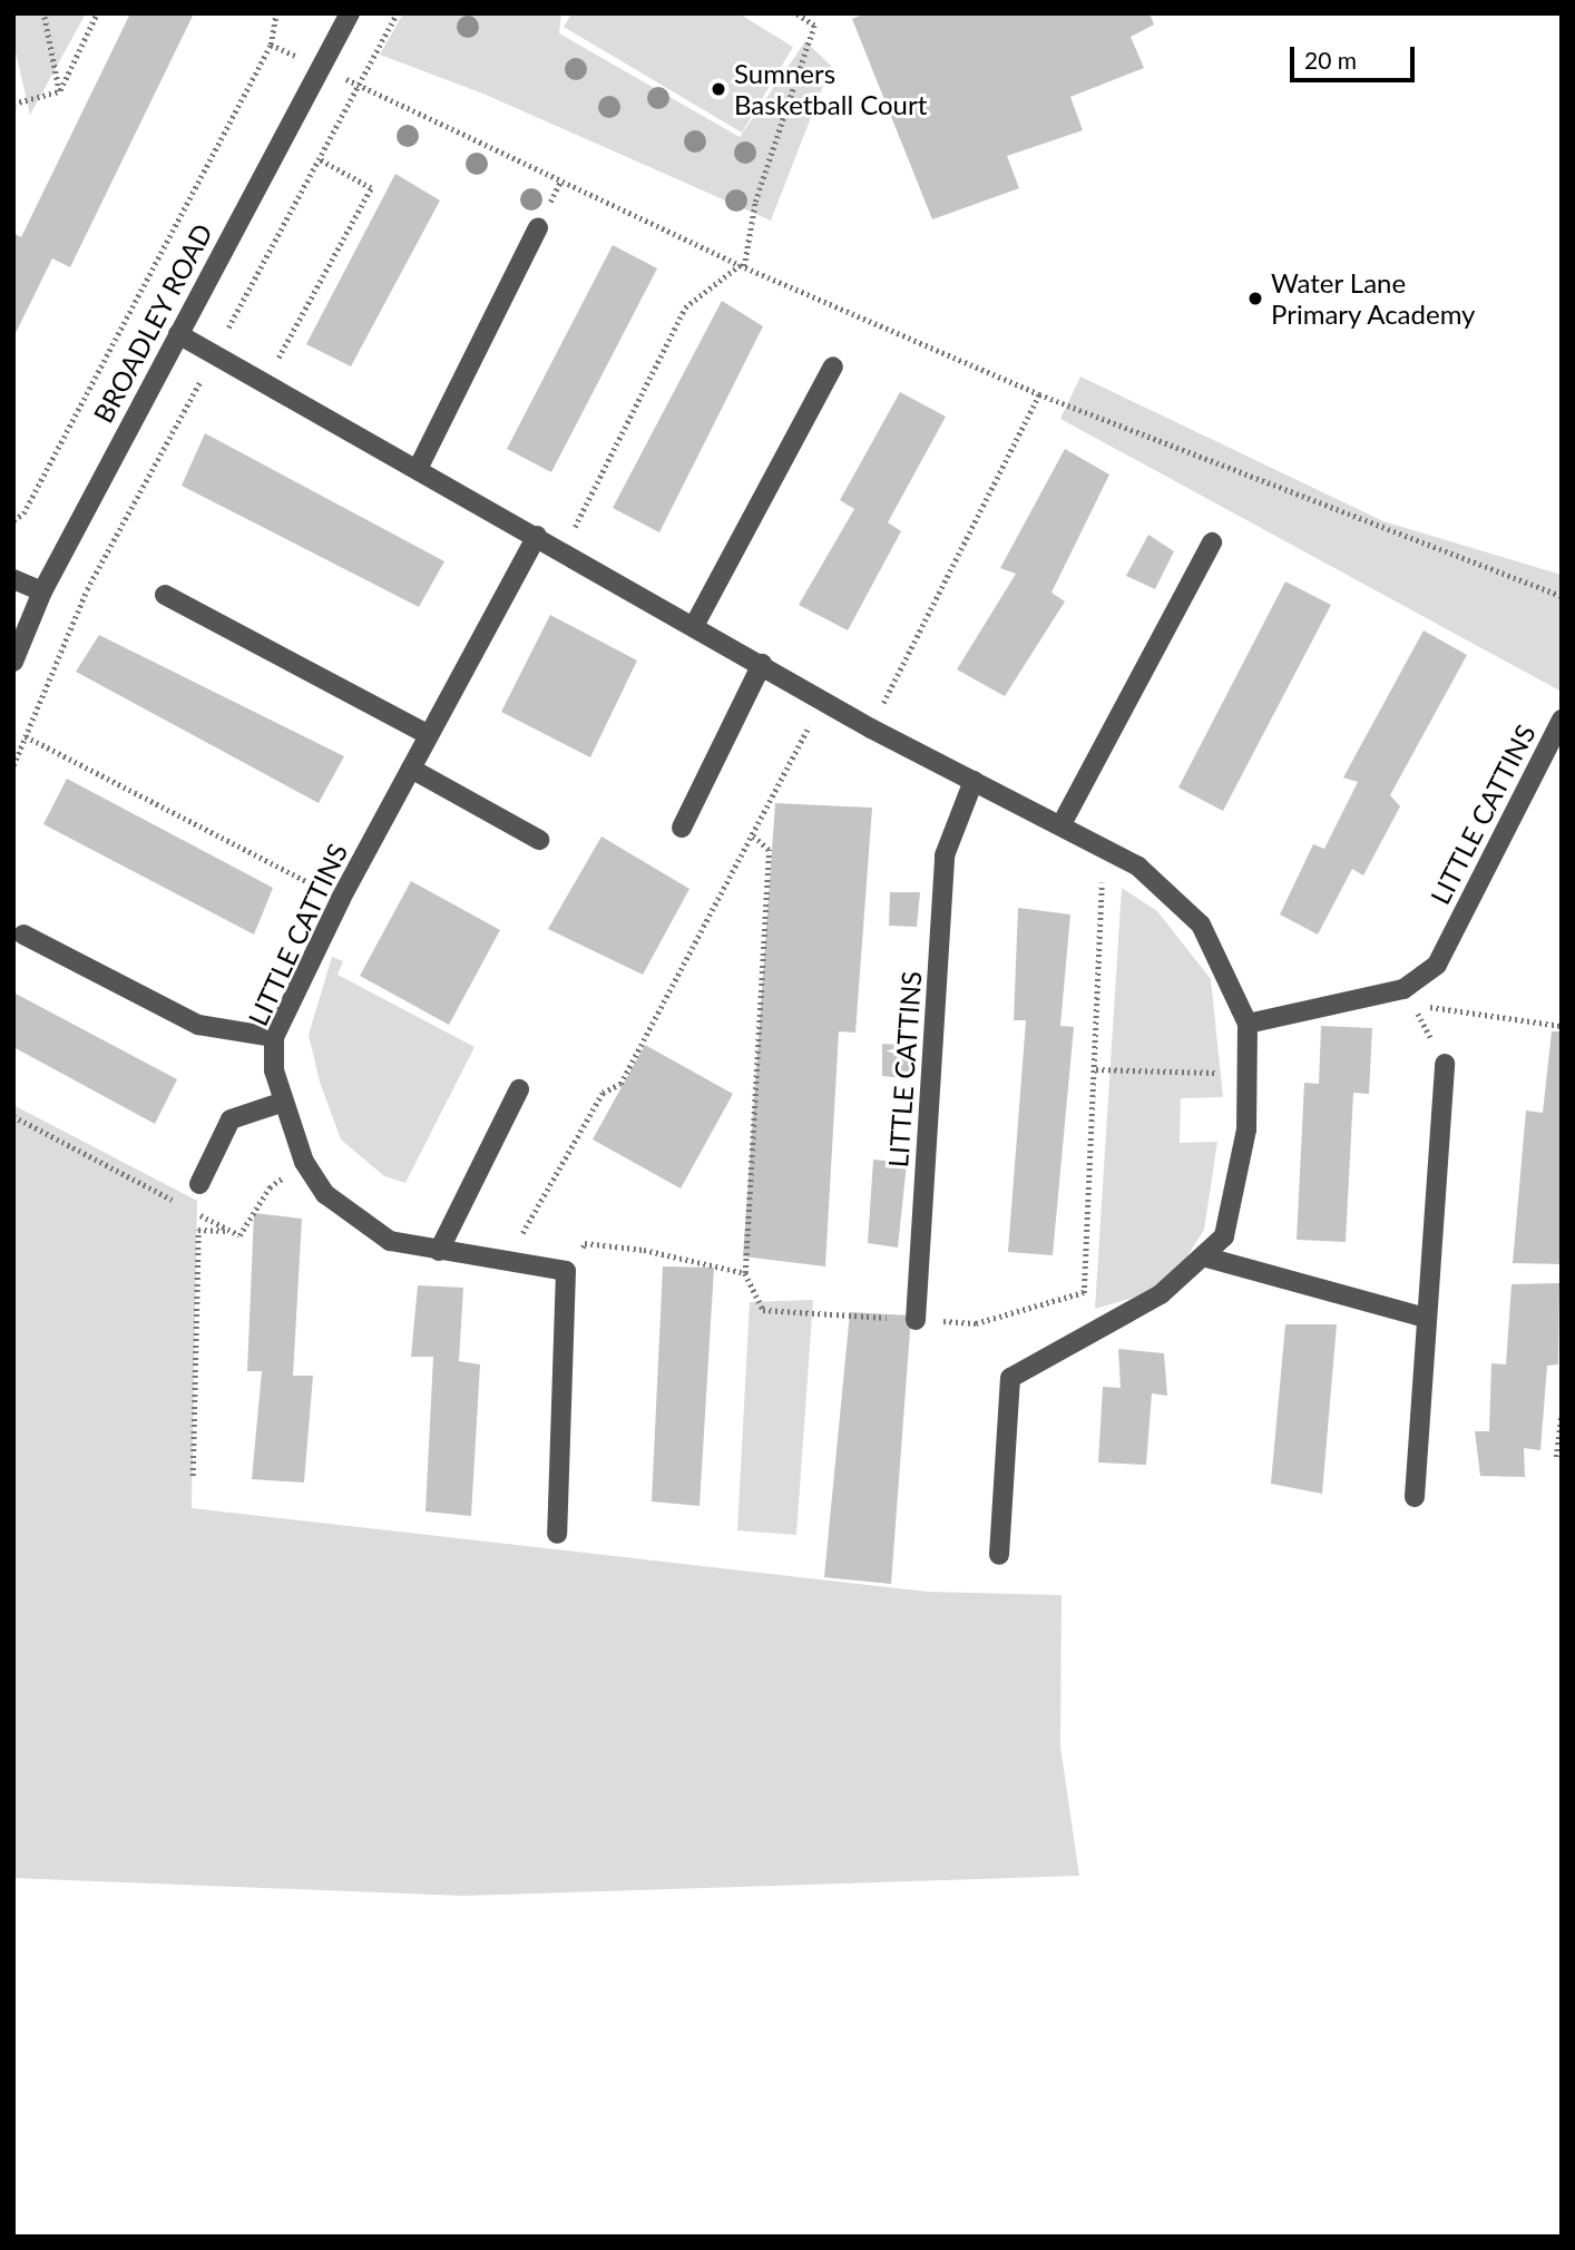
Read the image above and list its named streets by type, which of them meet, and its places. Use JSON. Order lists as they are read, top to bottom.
{
  "streets": {
    "street": ["BROADLEY ROAD", "LITTLE CATTINS"]
  },
  "places": ["Sumners Basketball Court", "Water Lane Primary Academy"],
  "scale_bar": "20 m"
}
